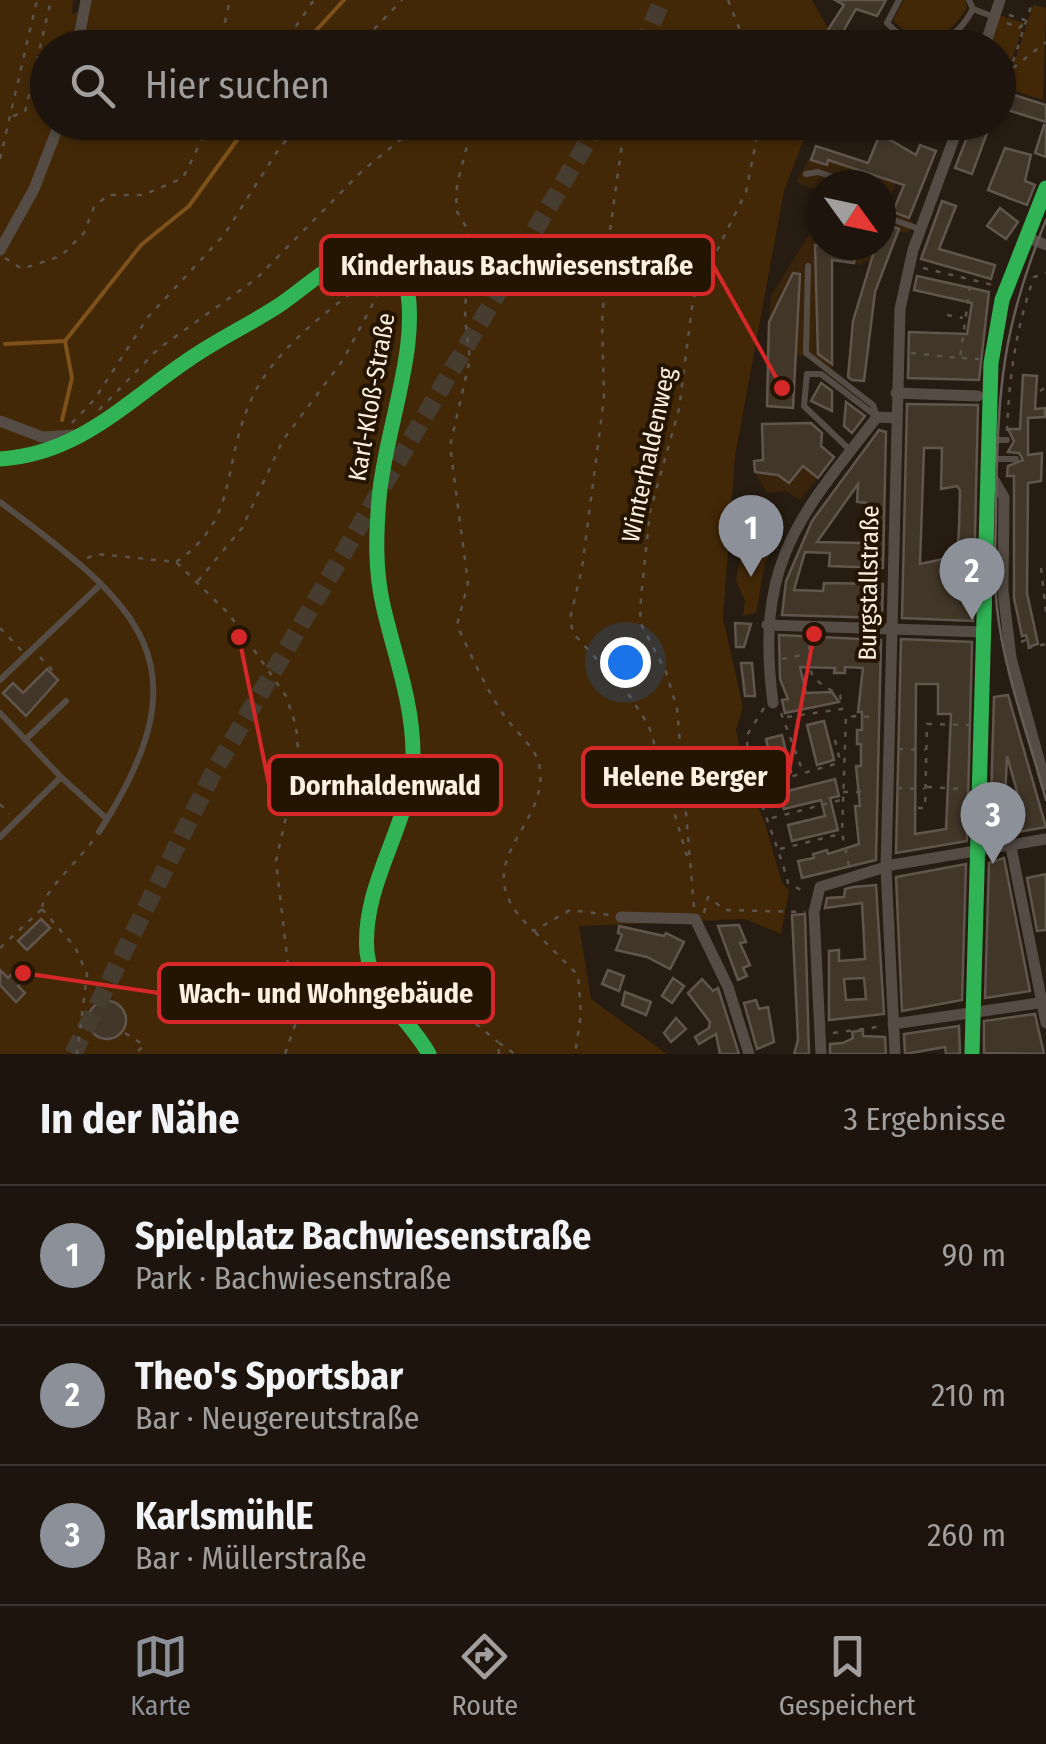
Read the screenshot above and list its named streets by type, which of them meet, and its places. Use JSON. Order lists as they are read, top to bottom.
{
  "streets": {
    "main road": ["Karl-Kloß-Straße"],
    "street": ["Burgstallstraße"],
    "path": ["Winterhaldenweg"]
  },
  "places": [
    "Kinderhaus Bachwiesenstraße",
    "Helene Berger",
    "Dornhaldenwald",
    "Wach- und Wohngebäude"
  ],
  "north": "bottom right",
  "page": {
    "search": "Hier suchen",
    "pins": ["1", "2", "3"],
    "heading": ["In der Nähe", "3 Ergebnisse"],
    "list": [
      {
        "mark": "1",
        "name": "Spielplatz Bachwiesenstraße",
        "note": "Park · Bachwiesenstraße",
        "value": "90 m"
      },
      {
        "mark": "2",
        "name": "Theo's Sportsbar",
        "note": "Bar · Neugereutstraße",
        "value": "210 m"
      },
      {
        "mark": "3",
        "name": "KarlsmühlE",
        "note": "Bar · Müllerstraße",
        "value": "260 m"
      }
    ],
    "nav": ["Karte", "Route", "Gespeichert"]
  }
}
